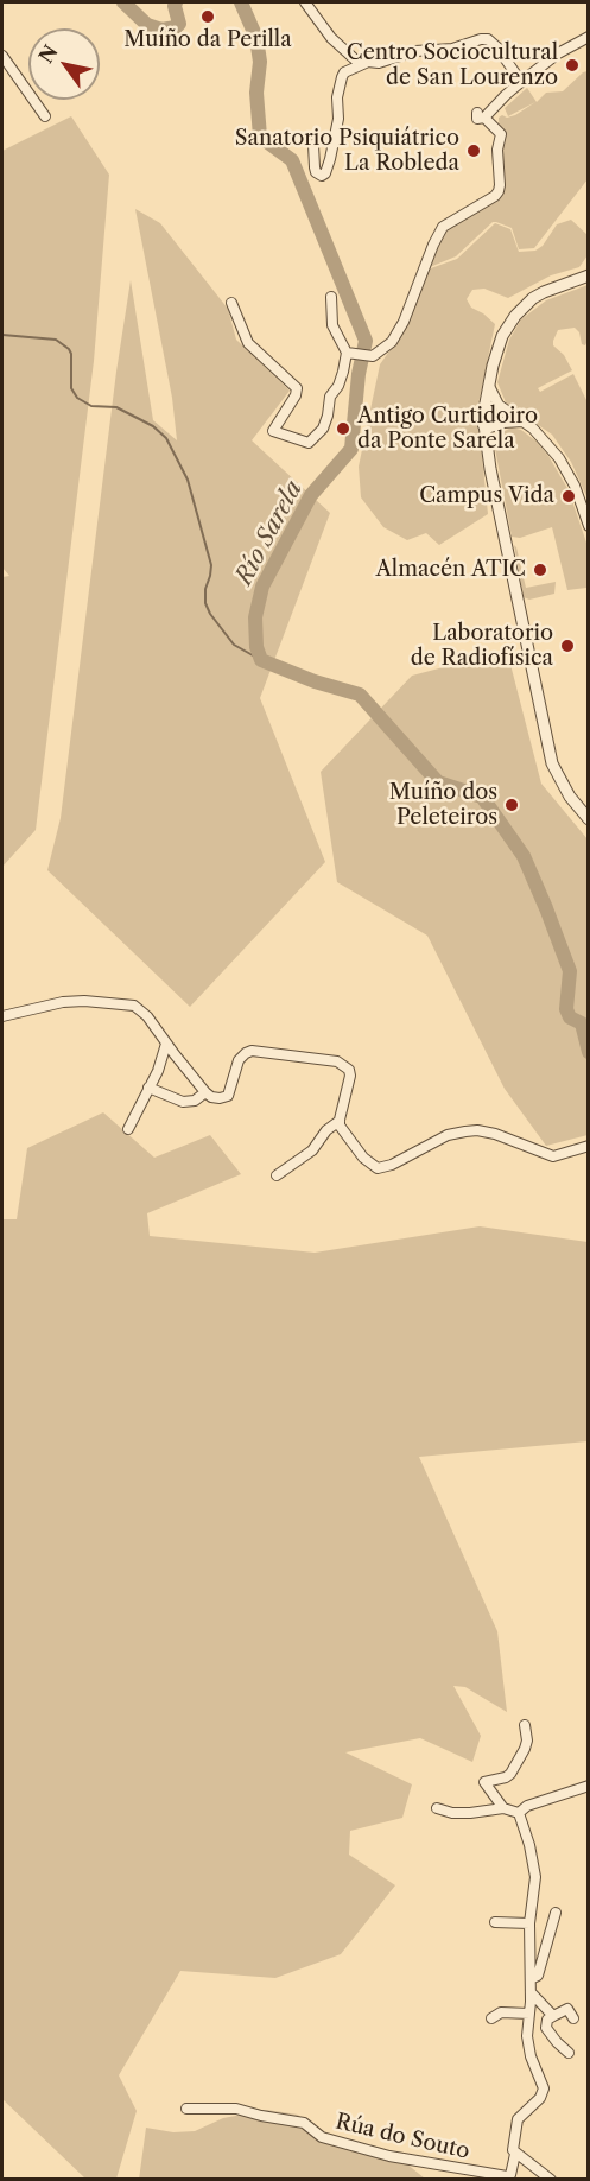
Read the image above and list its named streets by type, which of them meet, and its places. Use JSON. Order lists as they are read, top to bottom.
{
  "streets": {
    "street": ["Rúa do Souto"]
  },
  "water": ["Río Sarela"],
  "places": [
    "Muíño da Perilla",
    "Centro Sociocultural de San Lourenzo",
    "Sanatorio Psiquiátrico La Robleda",
    "Antigo Curtidoiro da Ponte Sarela",
    "Campus Vida",
    "Almacén ATIC",
    "Laboratorio de Radiofísica",
    "Muíño dos Peleteiros"
  ],
  "north": "top left"
}
